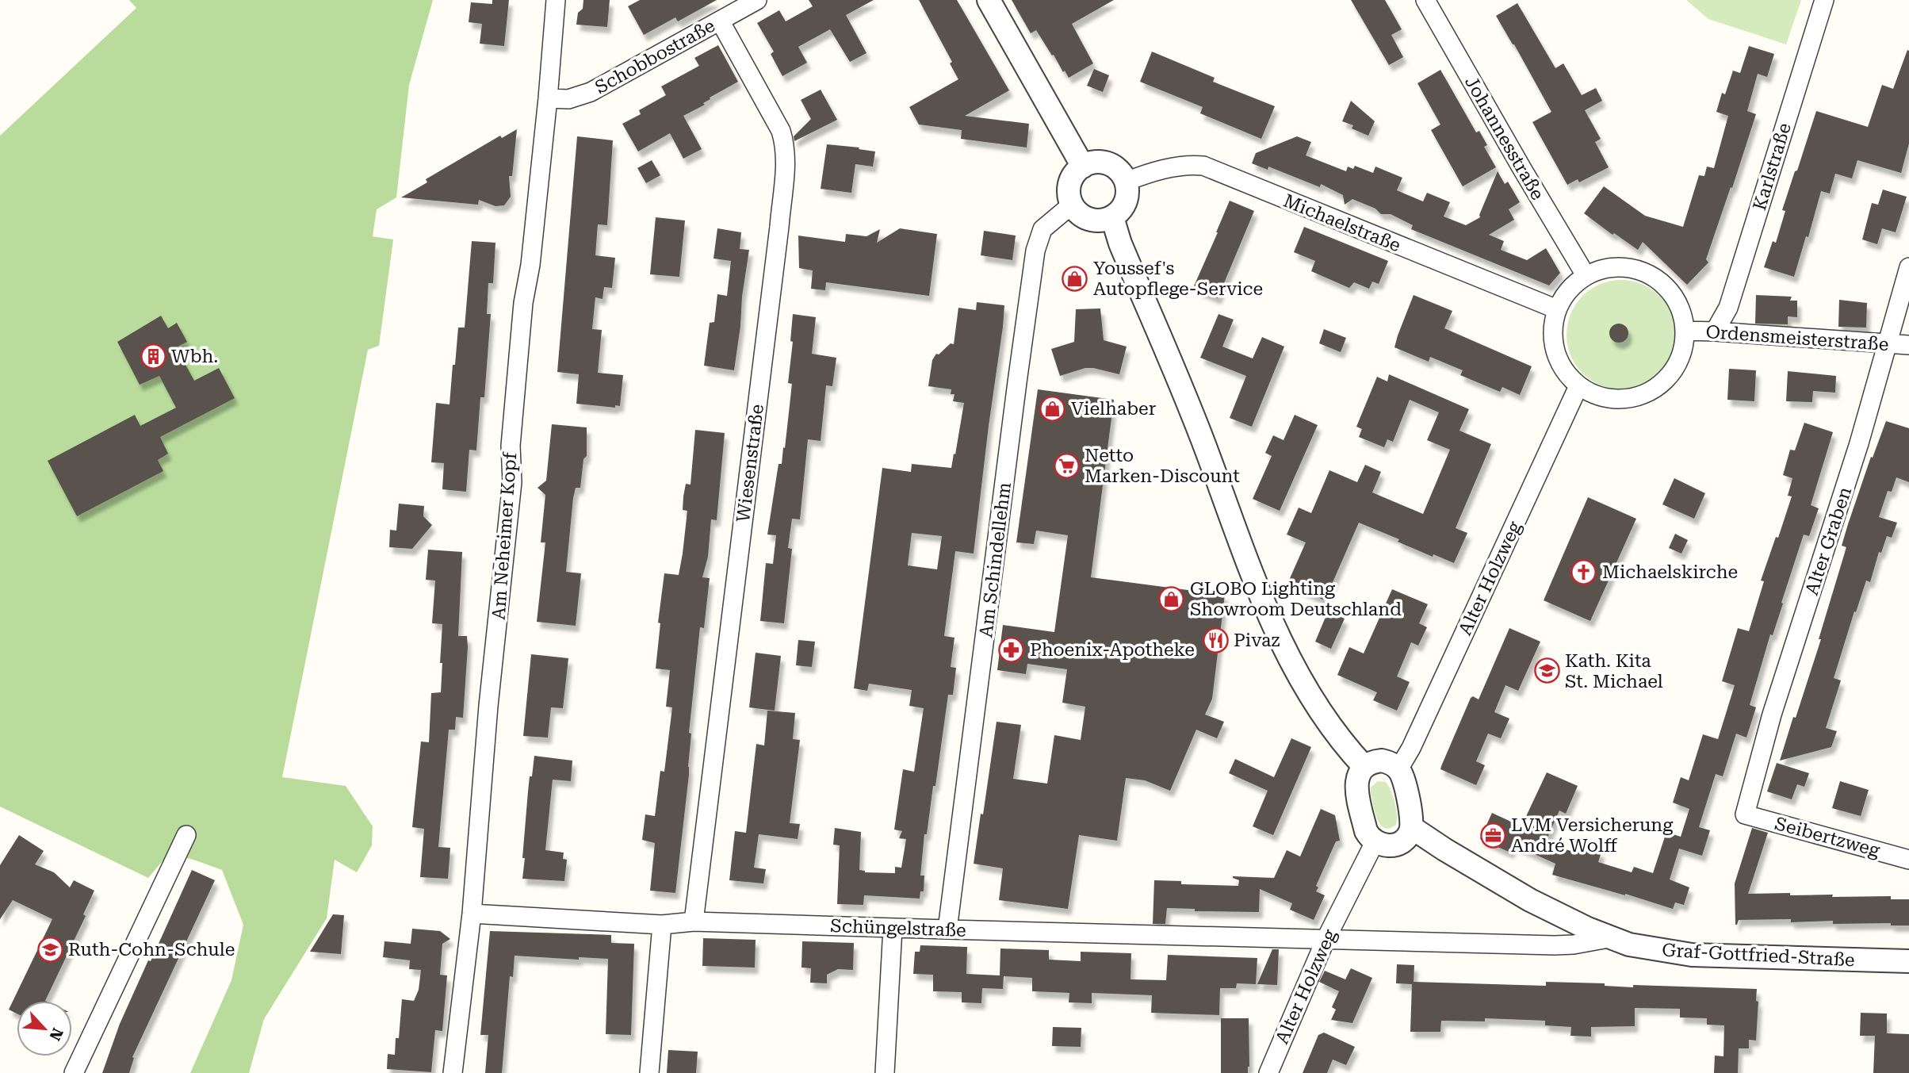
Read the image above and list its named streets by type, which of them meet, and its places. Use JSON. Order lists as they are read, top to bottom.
{
  "streets": {
    "street": [
      "Schobbostraße",
      "Johannesstraße",
      "Karlstraße",
      "Michaelstraße",
      "Ordensmeisterstraße",
      "Wiesenstraße",
      "Am Neheimer Kopf",
      "Alter Graben",
      "Am Schindellehm",
      "Alter Holzweg",
      "Seibertzweg",
      "Schüngelstraße",
      "Graf-Gottfried-Straße"
    ]
  },
  "crossings": [
    ["Schobbostraße", "Wiesenstraße"],
    ["Schobbostraße", "Am Neheimer Kopf"],
    ["Johannesstraße", "Michaelstraße"],
    ["Johannesstraße", "Ordensmeisterstraße"],
    ["Johannesstraße", "Alter Holzweg"],
    ["Karlstraße", "Ordensmeisterstraße"],
    ["Michaelstraße", "Ordensmeisterstraße"],
    ["Michaelstraße", "Am Schindellehm"],
    ["Michaelstraße", "Alter Holzweg"],
    ["Ordensmeisterstraße", "Alter Graben"],
    ["Ordensmeisterstraße", "Alter Holzweg"],
    ["Wiesenstraße", "Schüngelstraße"],
    ["Am Neheimer Kopf", "Schüngelstraße"],
    ["Alter Graben", "Seibertzweg"],
    ["Am Schindellehm", "Schüngelstraße"],
    ["Alter Holzweg", "Schüngelstraße"],
    ["Alter Holzweg", "Graf-Gottfried-Straße"],
    ["Schüngelstraße", "Graf-Gottfried-Straße"]
  ],
  "places": {
    "shop": ["Youssef's Autopflege-Service", "Vielhaber", "GLOBO Lighting Showroom Deutschland"],
    "building": ["Wbh."],
    "supermarket": ["Netto Marken-Discount"],
    "church": ["Michaelskirche"],
    "restaurant": ["Pivaz"],
    "pharmacy": ["Phoenix-Apotheke"],
    "school or university": ["Kath. Kita St. Michael", "Ruth-Cohn-Schule"],
    "office": ["LVM Versicherung André Wolff"]
  },
  "north": "bottom right"
}
